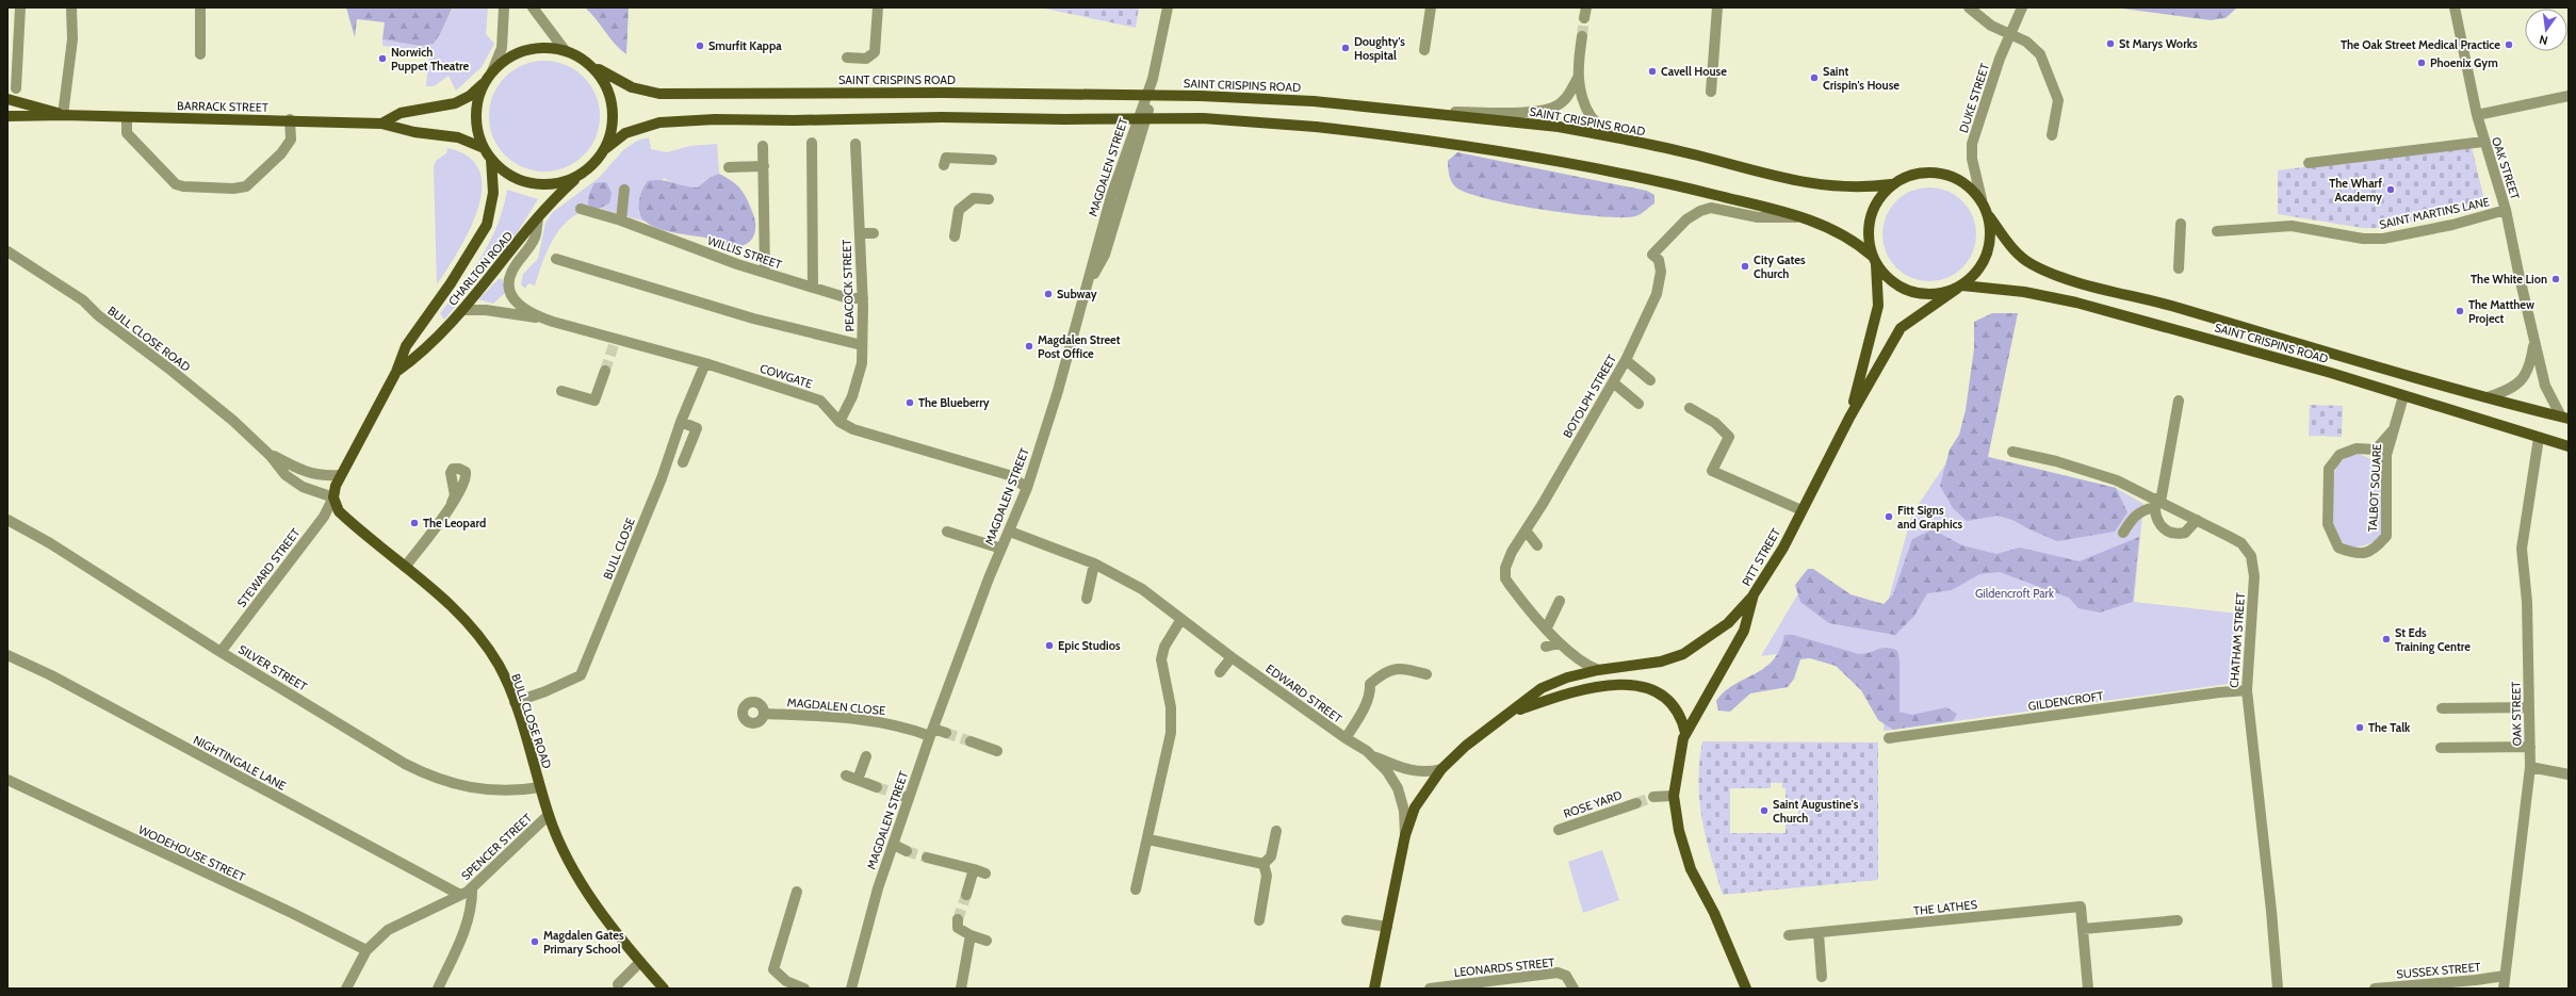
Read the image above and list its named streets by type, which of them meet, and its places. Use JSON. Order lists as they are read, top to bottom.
{
  "streets": {
    "main road": [
      "SAINT CRISPINS ROAD",
      "BARRACK STREET",
      "CHARLTON ROAD",
      "BULL CLOSE ROAD",
      "PITT STREET",
      "EDWARD STREET"
    ],
    "street": [
      "DUKE STREET",
      "MAGDALEN STREET",
      "OAK STREET",
      "SAINT MARTINS LANE",
      "WILLIS STREET",
      "PEACOCK STREET",
      "COWGATE",
      "BOTOLPH STREET",
      "TALBOT SQUARE",
      "BULL CLOSE",
      "STEWARD STREET",
      "CHATHAM STREET",
      "SILVER STREET",
      "GILDENCROFT",
      "MAGDALEN CLOSE",
      "NIGHTINGALE LANE",
      "ROSE YARD",
      "SPENCER STREET",
      "WODEHOUSE STREET",
      "THE LATHES",
      "LEONARDS STREET",
      "SUSSEX STREET"
    ]
  },
  "crossings": [
    ["SAINT CRISPINS ROAD", "DUKE STREET"],
    ["SAINT CRISPINS ROAD", "BARRACK STREET"],
    ["SAINT CRISPINS ROAD", "OAK STREET"],
    ["SAINT CRISPINS ROAD", "CHARLTON ROAD"],
    ["SAINT CRISPINS ROAD", "BOTOLPH STREET"],
    ["SAINT CRISPINS ROAD", "TALBOT SQUARE"],
    ["SAINT CRISPINS ROAD", "PITT STREET"],
    ["DUKE STREET", "PITT STREET"],
    ["BARRACK STREET", "CHARLTON ROAD"],
    ["MAGDALEN STREET", "COWGATE"],
    ["MAGDALEN STREET", "EDWARD STREET"],
    ["MAGDALEN STREET", "MAGDALEN CLOSE"],
    ["OAK STREET", "SAINT MARTINS LANE"],
    ["OAK STREET", "SUSSEX STREET"],
    ["WILLIS STREET", "PEACOCK STREET"],
    ["CHARLTON ROAD", "BULL CLOSE ROAD"],
    ["CHARLTON ROAD", "COWGATE"],
    ["CHARLTON ROAD", "STEWARD STREET"],
    ["PEACOCK STREET", "COWGATE"],
    ["BULL CLOSE ROAD", "BULL CLOSE"],
    ["BULL CLOSE ROAD", "STEWARD STREET"],
    ["BULL CLOSE ROAD", "SILVER STREET"],
    ["BULL CLOSE ROAD", "SPENCER STREET"],
    ["COWGATE", "BULL CLOSE"],
    ["STEWARD STREET", "SILVER STREET"],
    ["CHATHAM STREET", "GILDENCROFT"],
    ["NIGHTINGALE LANE", "SPENCER STREET"],
    ["SPENCER STREET", "WODEHOUSE STREET"]
  ],
  "parks": ["Gildencroft Park"],
  "places": [
    "St Marys Works",
    "The Oak Street Medical Practice",
    "Smurfit Kappa",
    "Doughty's Hospital",
    "Norwich Puppet Theatre",
    "Phoenix Gym",
    "Cavell House",
    "Saint Crispin's House",
    "The Wharf Academy",
    "City Gates Church",
    "The White Lion",
    "Subway",
    "The Matthew Project",
    "Magdalen Street Post Office",
    "The Blueberry",
    "Fitt Signs and Graphics",
    "The Leopard",
    "St Eds Training Centre",
    "Epic Studios",
    "The Talk",
    "Saint Augustine's Church",
    "Magdalen Gates Primary School"
  ],
  "north": "bottom"
}
